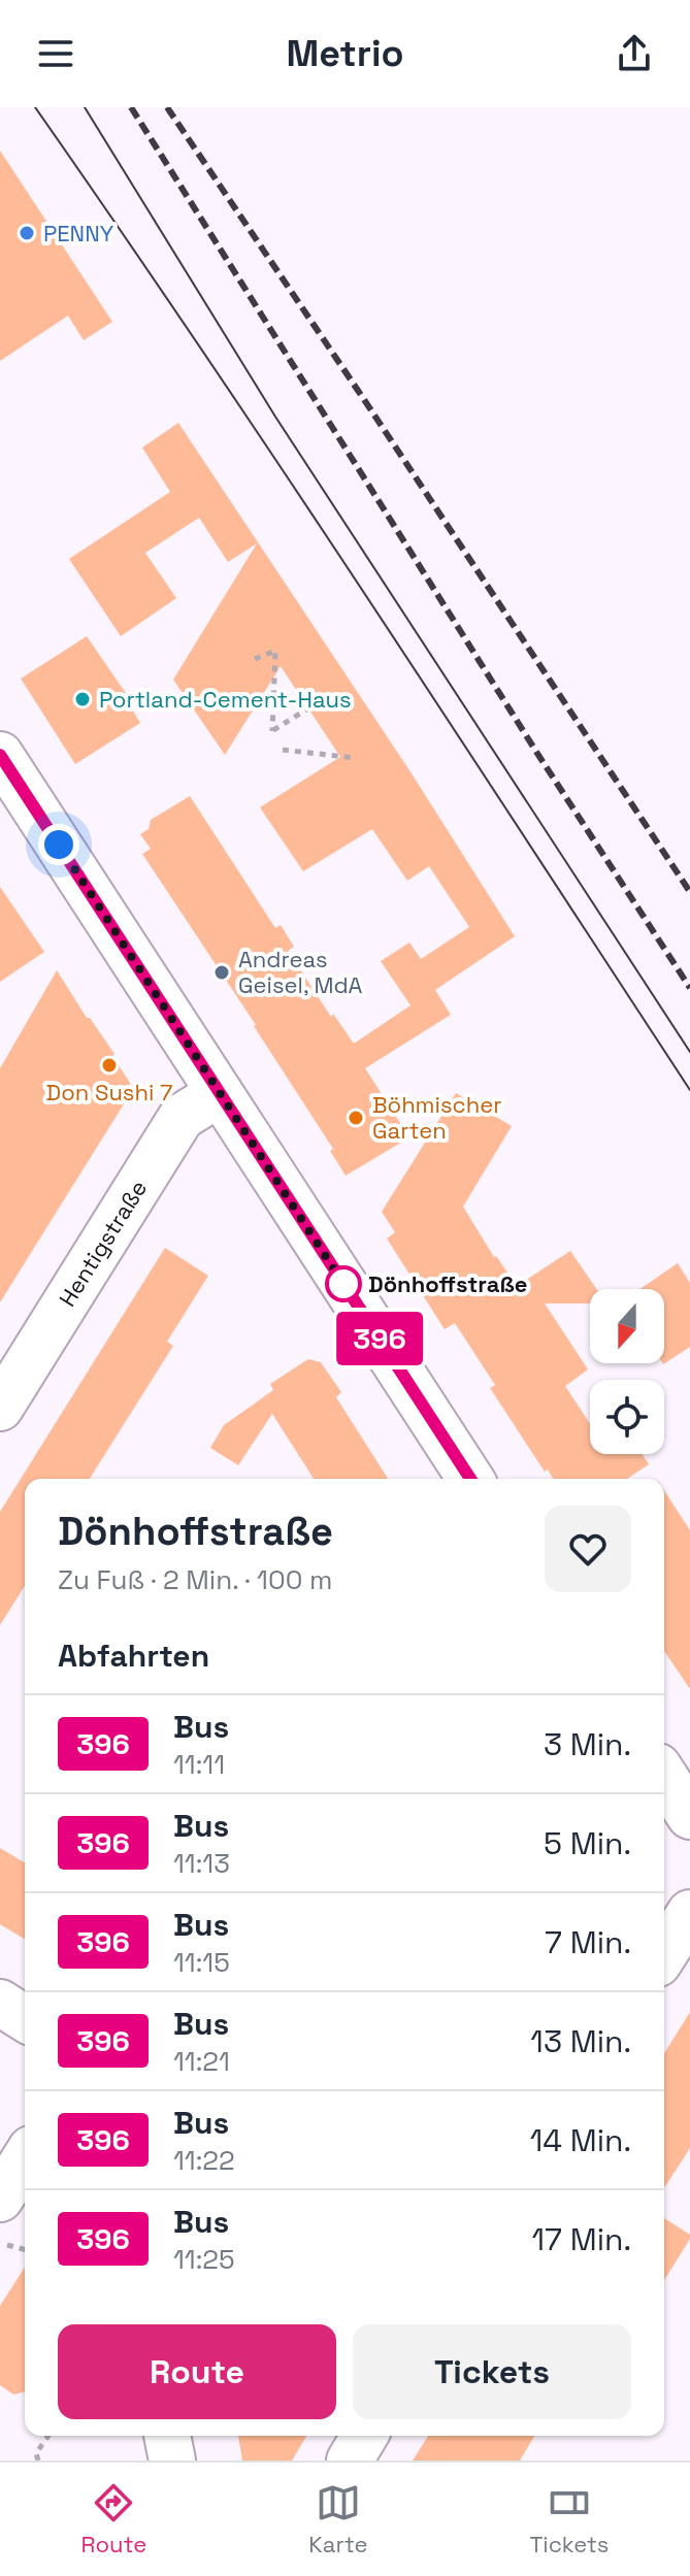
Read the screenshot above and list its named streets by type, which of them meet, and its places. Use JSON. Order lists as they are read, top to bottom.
{
  "streets": {
    "street": ["Hentigstraße"]
  },
  "places": [
    "PENNY",
    "Portland-Cement-Haus",
    "Andreas Geisel, MdA",
    "Don Sushi 7",
    "Böhmischer Garten",
    "Dönhoffstraße"
  ],
  "lines": ["bus line 396"],
  "north": "bottom",
  "page": {
    "header": "Metrio",
    "on_map": "396",
    "heading": [
      ["Dönhoffstraße", "Zu Fuß · 2 Min. · 100 m"],
      "Abfahrten"
    ],
    "list": [
      {
        "mark": "396",
        "name": "Bus",
        "note": "11:11",
        "value": "3 Min."
      },
      {
        "mark": "396",
        "name": "Bus",
        "note": "11:13",
        "value": "5 Min."
      },
      {
        "mark": "396",
        "name": "Bus",
        "note": "11:15",
        "value": "7 Min."
      },
      {
        "mark": "396",
        "name": "Bus",
        "note": "11:21",
        "value": "13 Min."
      },
      {
        "mark": "396",
        "name": "Bus",
        "note": "11:22",
        "value": "14 Min."
      },
      {
        "mark": "396",
        "name": "Bus",
        "note": "11:25",
        "value": "17 Min."
      }
    ],
    "buttons": ["Route", "Tickets"],
    "tabs": ["Route", "Karte", "Tickets"]
  }
}
